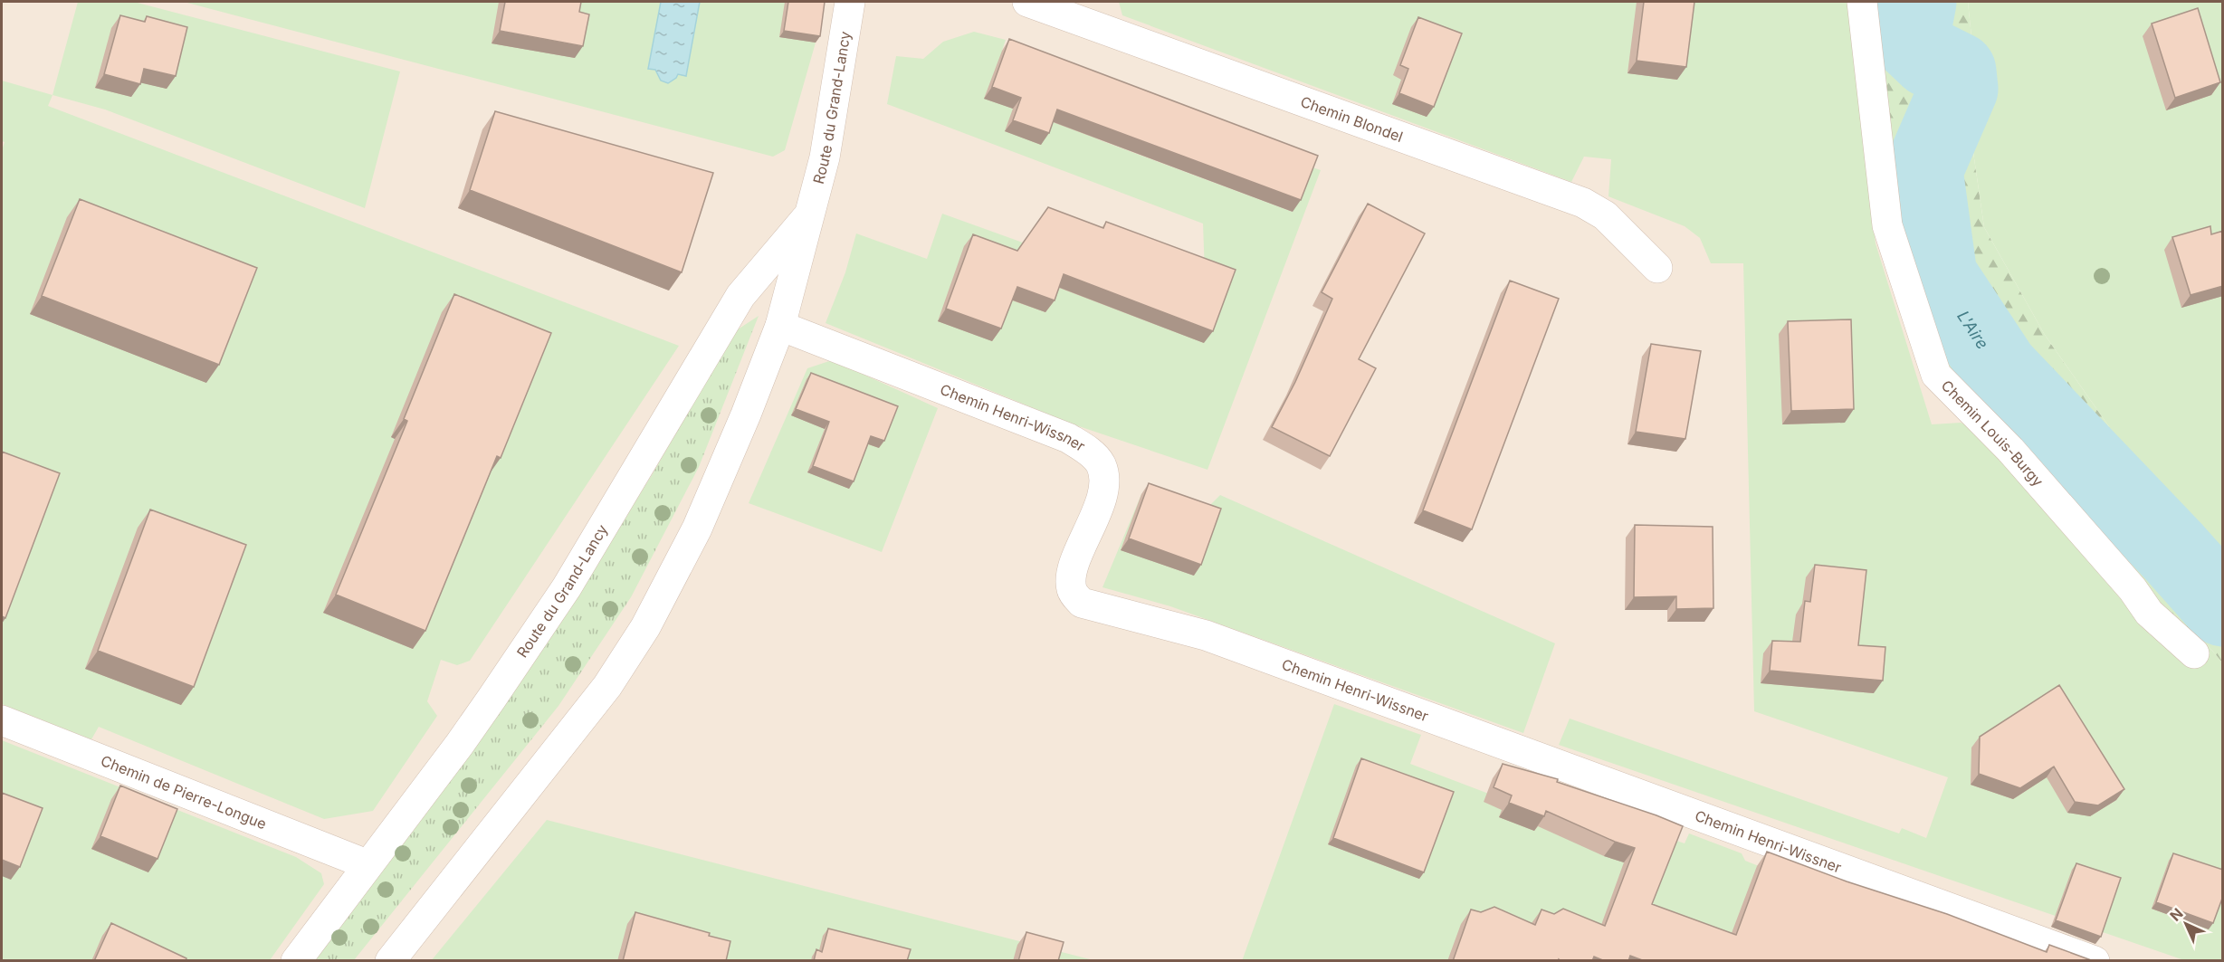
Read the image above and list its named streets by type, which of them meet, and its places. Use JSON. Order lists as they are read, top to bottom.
{
  "streets": {
    "street": [
      "Route du Grand-Lancy",
      "Chemin Blondel",
      "Chemin Henri-Wissner",
      "Chemin Louis-Burgy",
      "Chemin de Pierre-Longue"
    ]
  },
  "crossings": [
    ["Route du Grand-Lancy", "Chemin Henri-Wissner"],
    ["Route du Grand-Lancy", "Chemin de Pierre-Longue"]
  ],
  "water": ["L'Aire"],
  "north": "top left"
}
